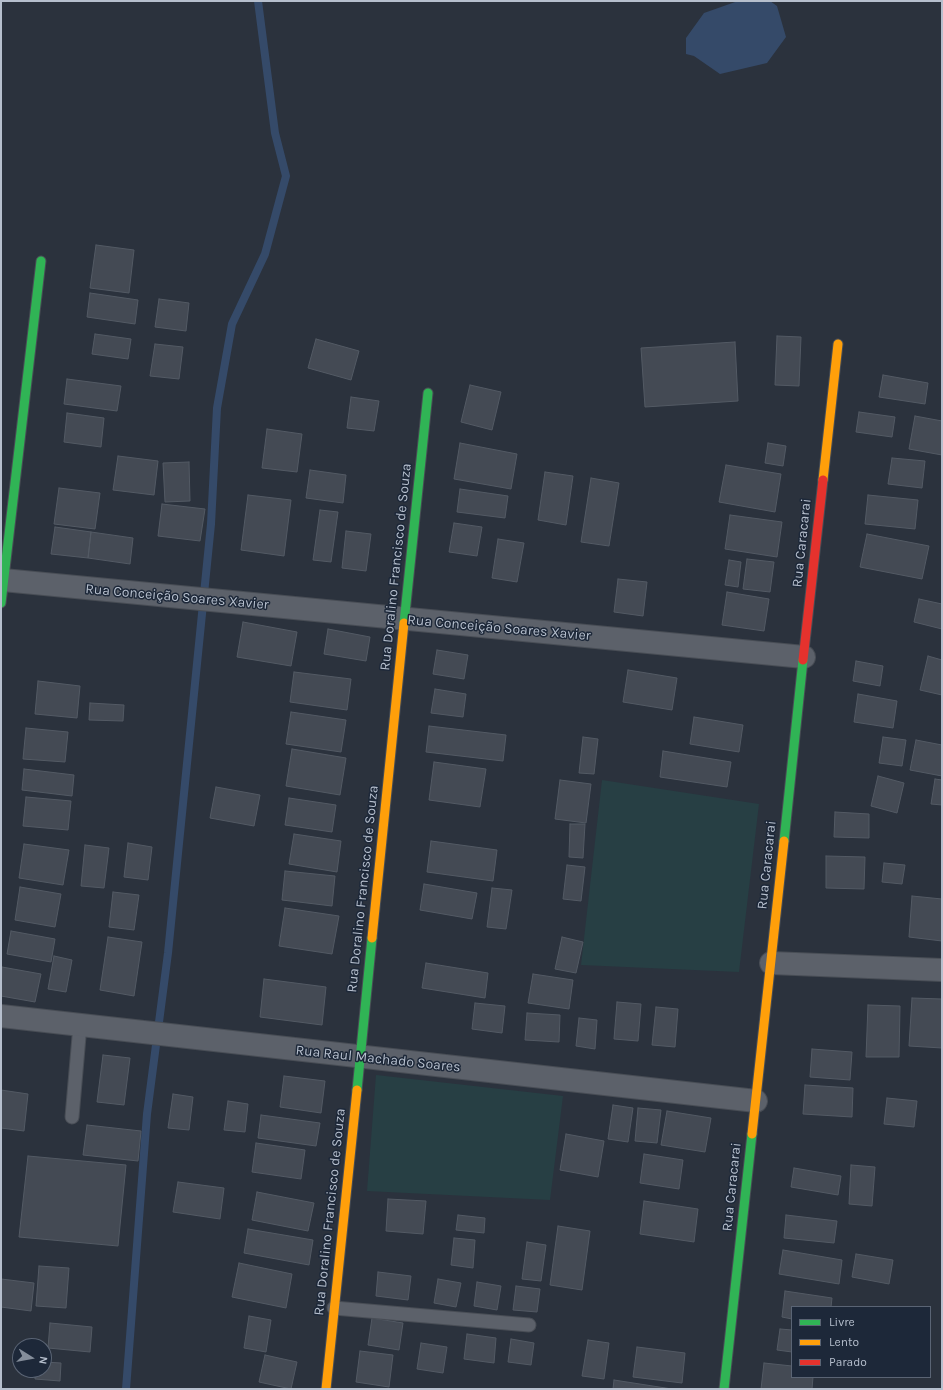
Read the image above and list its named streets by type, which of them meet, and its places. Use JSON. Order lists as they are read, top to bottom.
{
  "streets": {
    "street": [
      "Rua Caracarai",
      "Rua Doralino Francisco de Souza",
      "Rua Conceição Soares Xavier",
      "Rua Raul Machado Soares"
    ]
  },
  "crossings": [
    ["Rua Caracarai", "Rua Conceição Soares Xavier"],
    ["Rua Caracarai", "Rua Raul Machado Soares"],
    ["Rua Doralino Francisco de Souza", "Rua Conceição Soares Xavier"],
    ["Rua Doralino Francisco de Souza", "Rua Raul Machado Soares"]
  ],
  "legend": ["Livre", "Lento", "Parado"],
  "north": "right"
}
